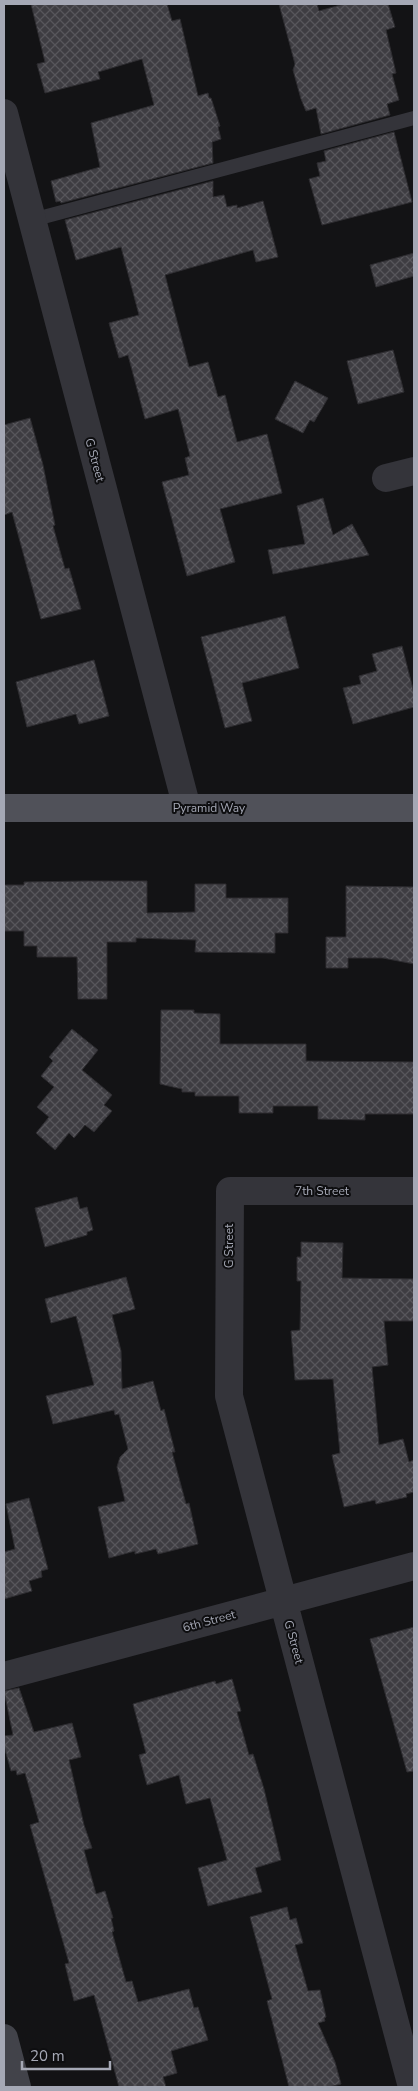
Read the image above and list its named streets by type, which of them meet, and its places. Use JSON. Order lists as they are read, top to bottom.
{
  "streets": {
    "main road": ["Pyramid Way"],
    "street": ["G Street", "7th Street", "6th Street"]
  },
  "crossings": [
    ["G Street", "Pyramid Way"],
    ["G Street", "7th Street"],
    ["G Street", "6th Street"]
  ],
  "scale_bar": "20 m"
}
